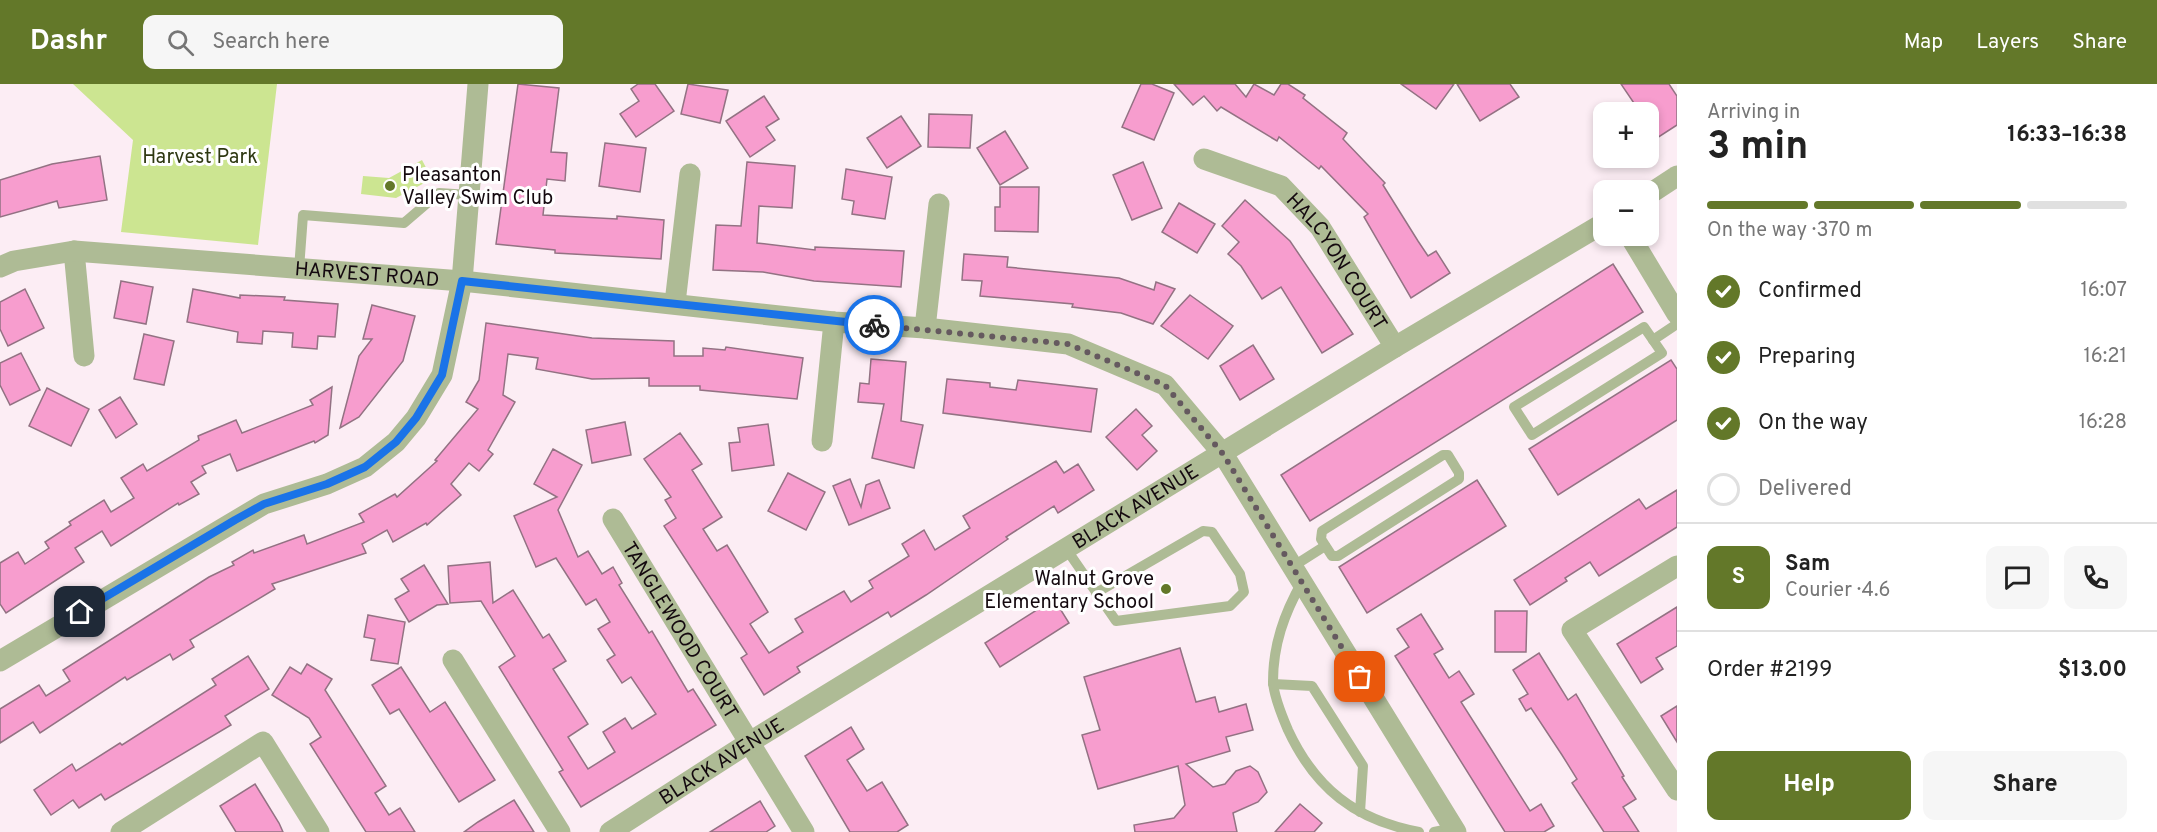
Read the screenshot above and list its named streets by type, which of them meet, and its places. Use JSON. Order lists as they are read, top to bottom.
{
  "streets": {
    "street": [
      "HALCYON COURT",
      "HARVEST ROAD",
      "BLACK AVENUE",
      "TANGLEWOOD COURT"
    ]
  },
  "crossings": [
    ["HALCYON COURT", "BLACK AVENUE"],
    ["HARVEST ROAD", "BLACK AVENUE"],
    ["BLACK AVENUE", "TANGLEWOOD COURT"]
  ],
  "parks": ["Harvest Park"],
  "places": ["Pleasanton Valley Swim Club", "Walnut Grove Elementary School"],
  "page": {
    "header": "Dashr",
    "search": "Search here",
    "nav": ["Map", "Layers", "Share"],
    "heading": ["3 min", "Arriving in", "16:33–16:38"],
    "panel": [
      "Sam",
      "Courier · 4.6",
      "Order #2199",
      "$13.00"
    ],
    "map_buttons": ["+", "−"],
    "bar": "On the way · 370 m",
    "list": [
      ["Confirmed", "16:07"],
      ["Preparing", "16:21"],
      ["On the way", "16:28"],
      "Delivered"
    ],
    "round": "S",
    "buttons": ["Help", "Share"]
  }
}
